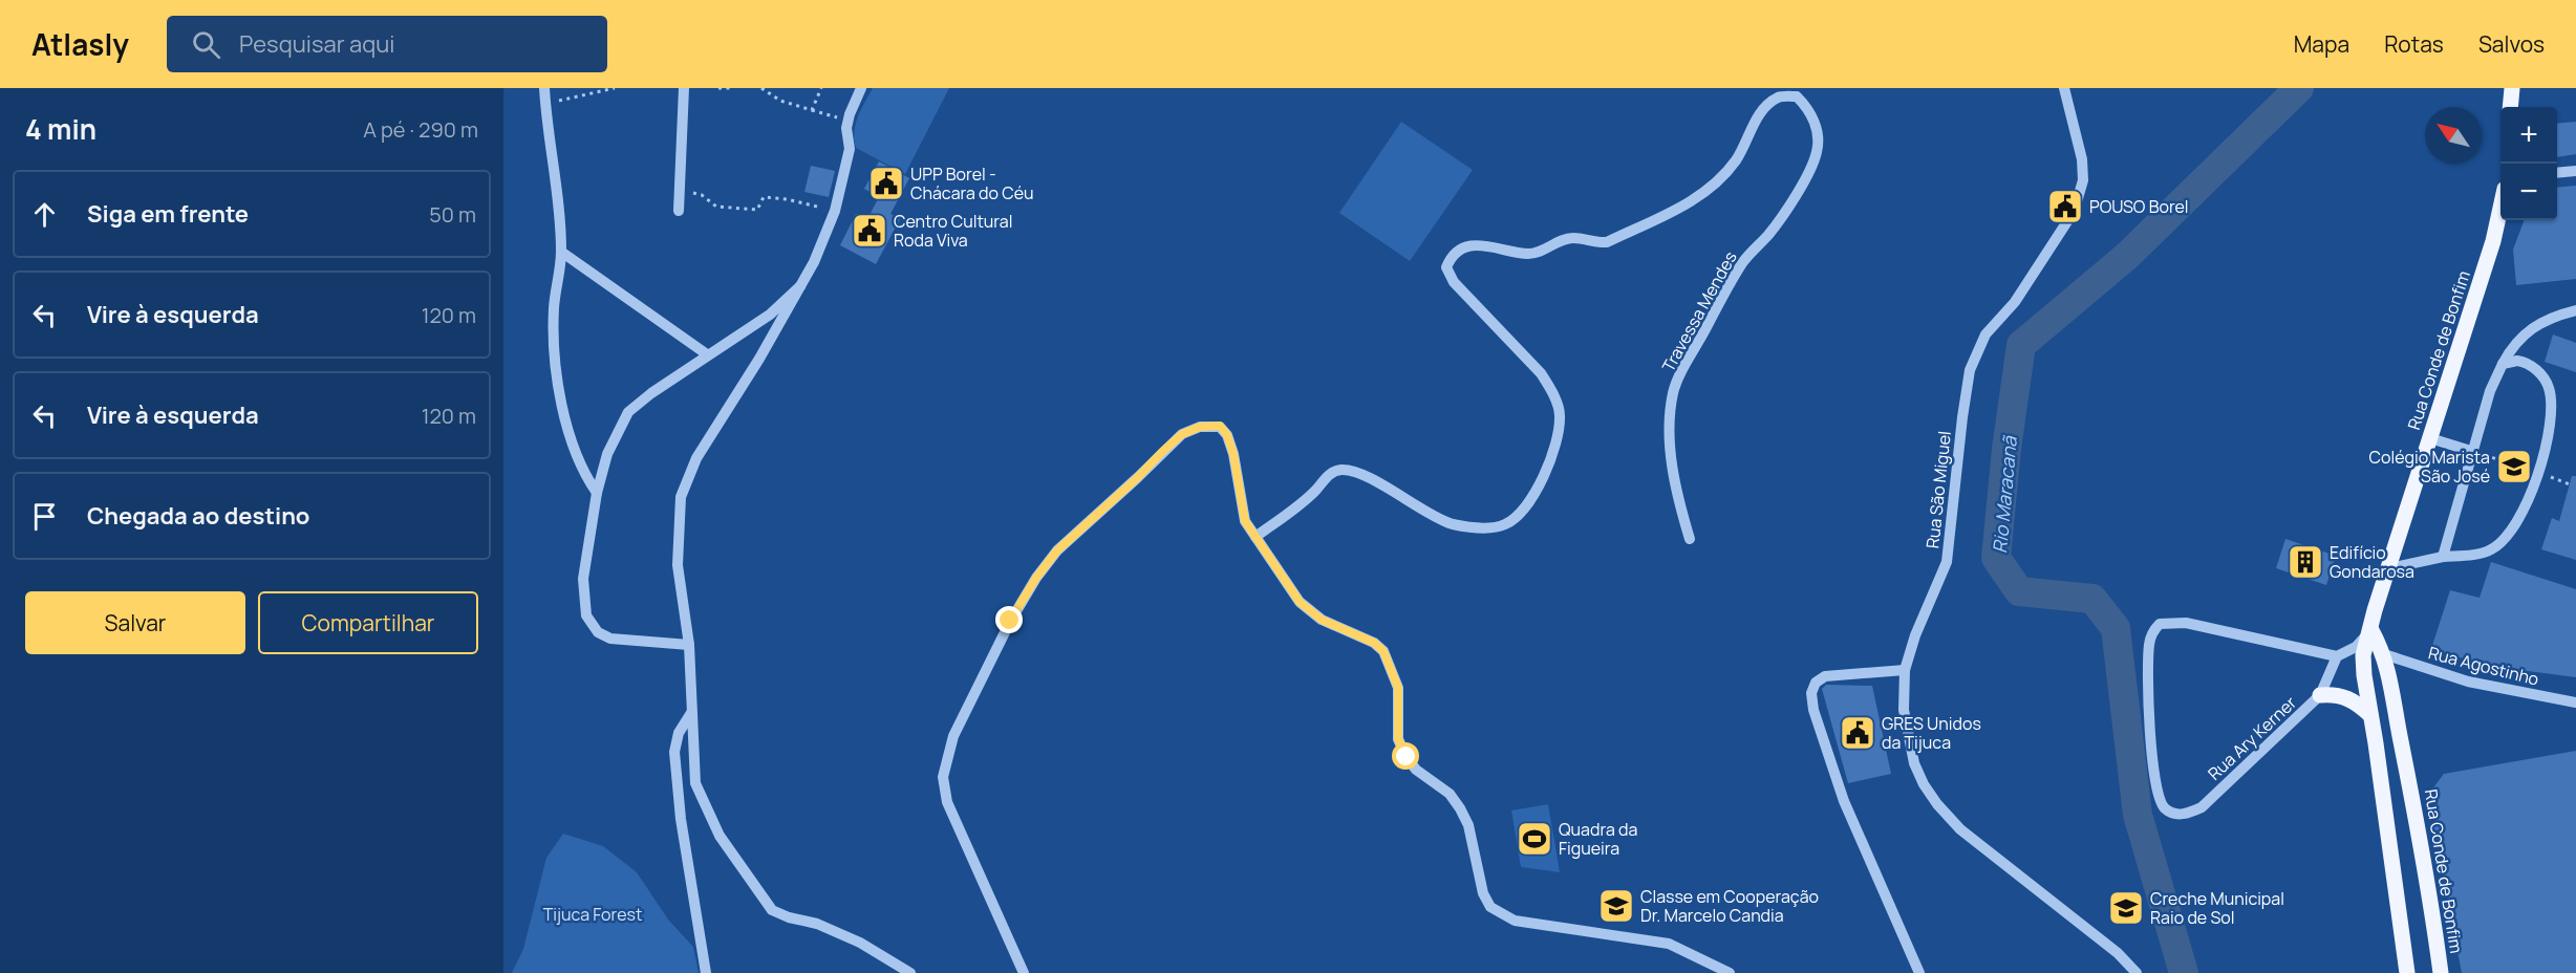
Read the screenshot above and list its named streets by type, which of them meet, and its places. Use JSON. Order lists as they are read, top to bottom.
{
  "streets": {
    "main road": ["Rua Conde de Bonfim"],
    "street": [
      "Travessa Mendes",
      "Rua São Miguel",
      "Rua Agostinho",
      "Rua Ary Kerner"
    ]
  },
  "crossings": [
    ["Rua Conde de Bonfim", "Rua Agostinho"]
  ],
  "water": ["Rio Maracanã"],
  "parks": ["Tijuca Forest"],
  "places": {
    "public building": [
      "UPP Borel - Chácara do Céu",
      "POUSO Borel",
      "Centro Cultural Roda Viva",
      "GRES Unidos da Tijuca"
    ],
    "school or university": ["Colégio Marista São José", "Classe em Cooperação Dr. Marcelo Candia", "Creche Municipal Raio de Sol"],
    "building": ["Edifício Gondarosa"],
    "sports": ["Quadra da Figueira"]
  },
  "north": "top left",
  "page": {
    "header": "Atlasly",
    "search": "Pesquisar aqui",
    "nav": ["Mapa", "Rotas", "Salvos"],
    "heading": ["4 min", "A pé · 290 m"],
    "map_buttons": ["+", "−"],
    "list": [
      ["Siga em frente", "50 m"],
      ["Vire à esquerda", "120 m"],
      ["Vire à esquerda", "120 m"],
      "Chegada ao destino"
    ],
    "buttons": ["Salvar", "Compartilhar"]
  }
}
